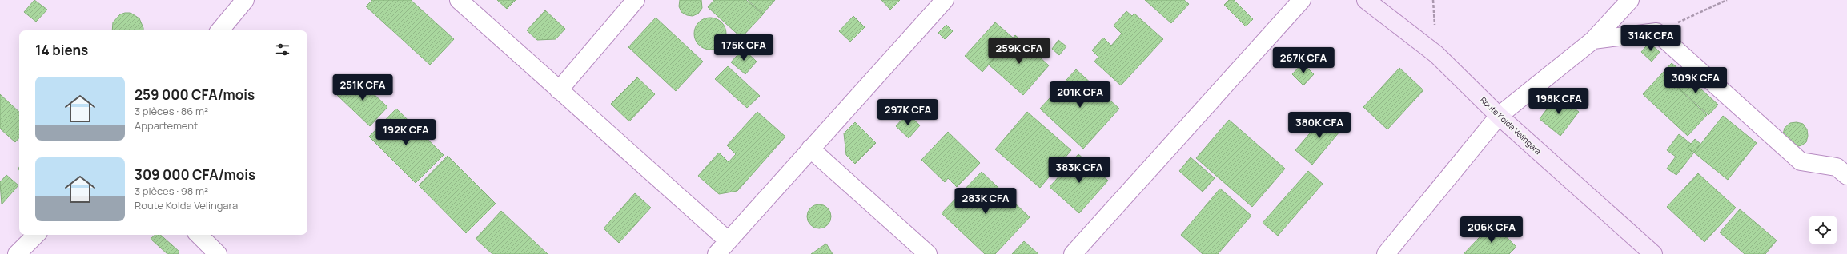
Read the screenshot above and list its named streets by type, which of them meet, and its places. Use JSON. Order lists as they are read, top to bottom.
{
  "streets": {
    "main road": ["Route Kolda Velingara"]
  },
  "page": {
    "price": [
      "314K CFA",
      "175K CFA",
      "259K CFA",
      "267K CFA",
      "309K CFA",
      "251K CFA",
      "201K CFA",
      "198K CFA",
      "297K CFA",
      "380K CFA",
      "192K CFA",
      "383K CFA",
      "283K CFA",
      "206K CFA"
    ],
    "heading": "14 biens",
    "list": [
      {
        "name": "259 000 CFA/mois",
        "note": "3 pièces · 86 m² · Appartement"
      },
      {
        "name": "309 000 CFA/mois",
        "note": "3 pièces · 98 m² · Route Kolda Velingara"
      }
    ]
  }
}
